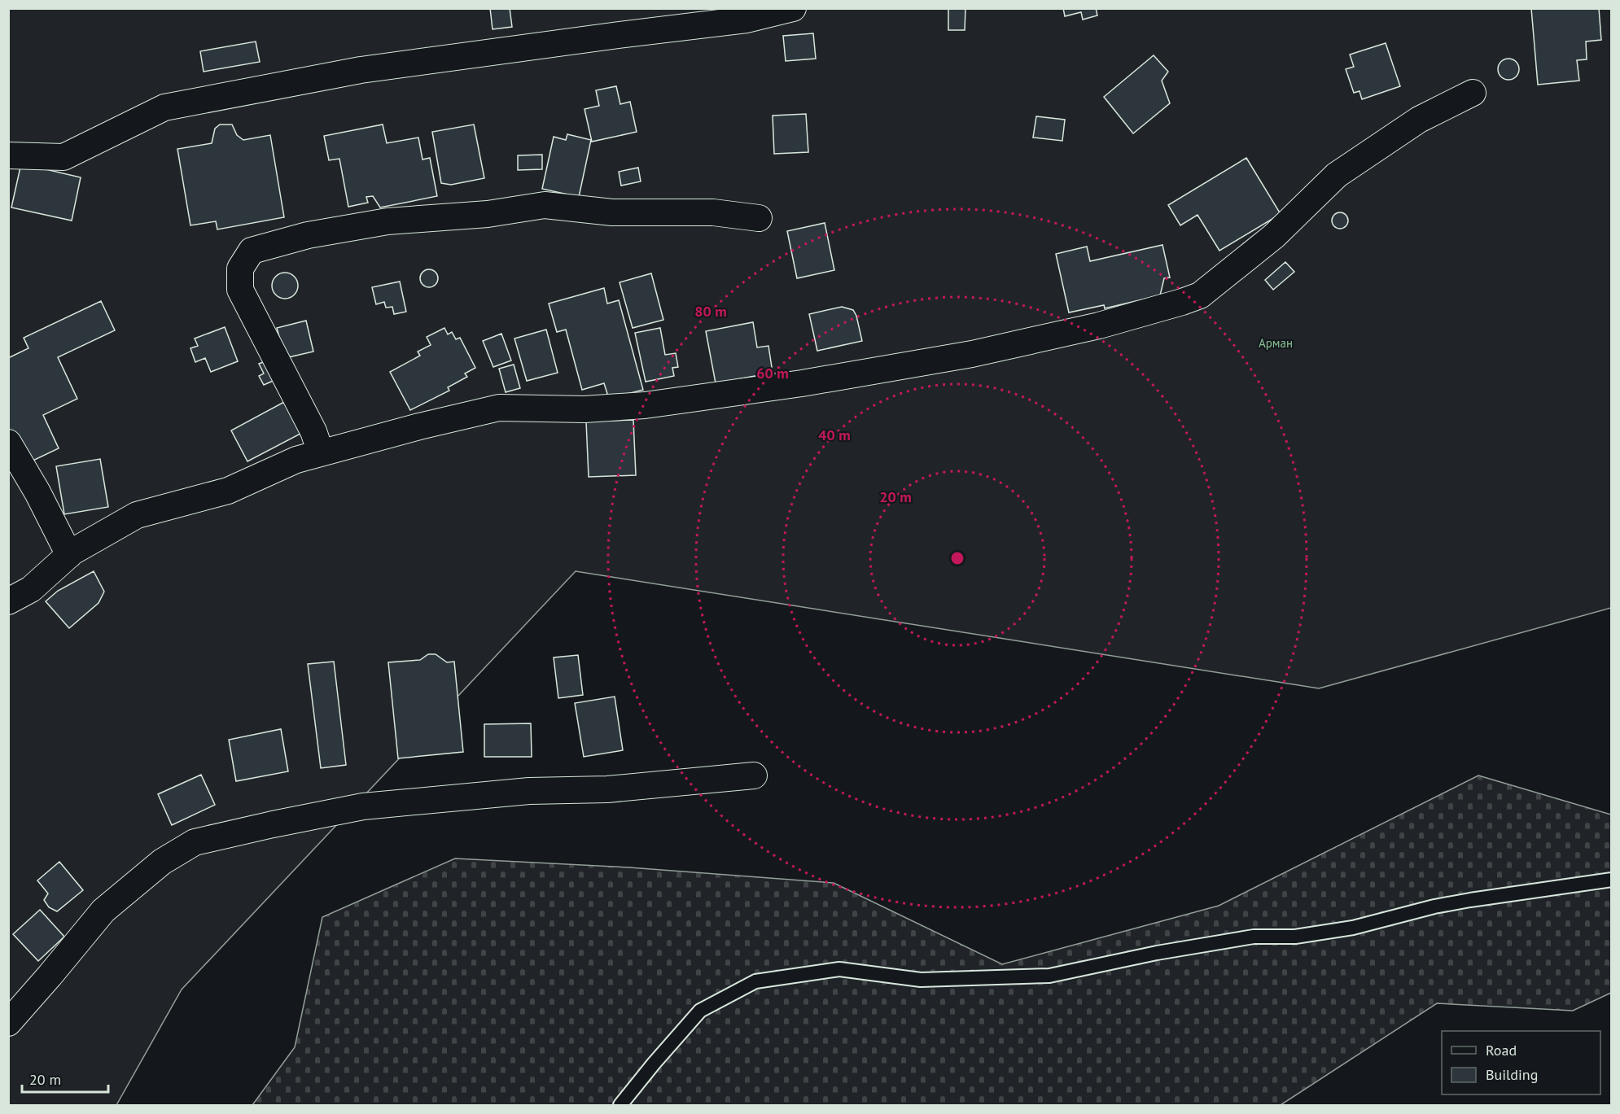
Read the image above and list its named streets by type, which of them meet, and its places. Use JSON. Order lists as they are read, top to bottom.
{
  "parks": ["Арман"],
  "legend": ["Road", "Building"],
  "scale_bar": "20 m",
  "rings": [
    "80 m",
    "60 m",
    "40 m",
    "20 m"
  ]
}
